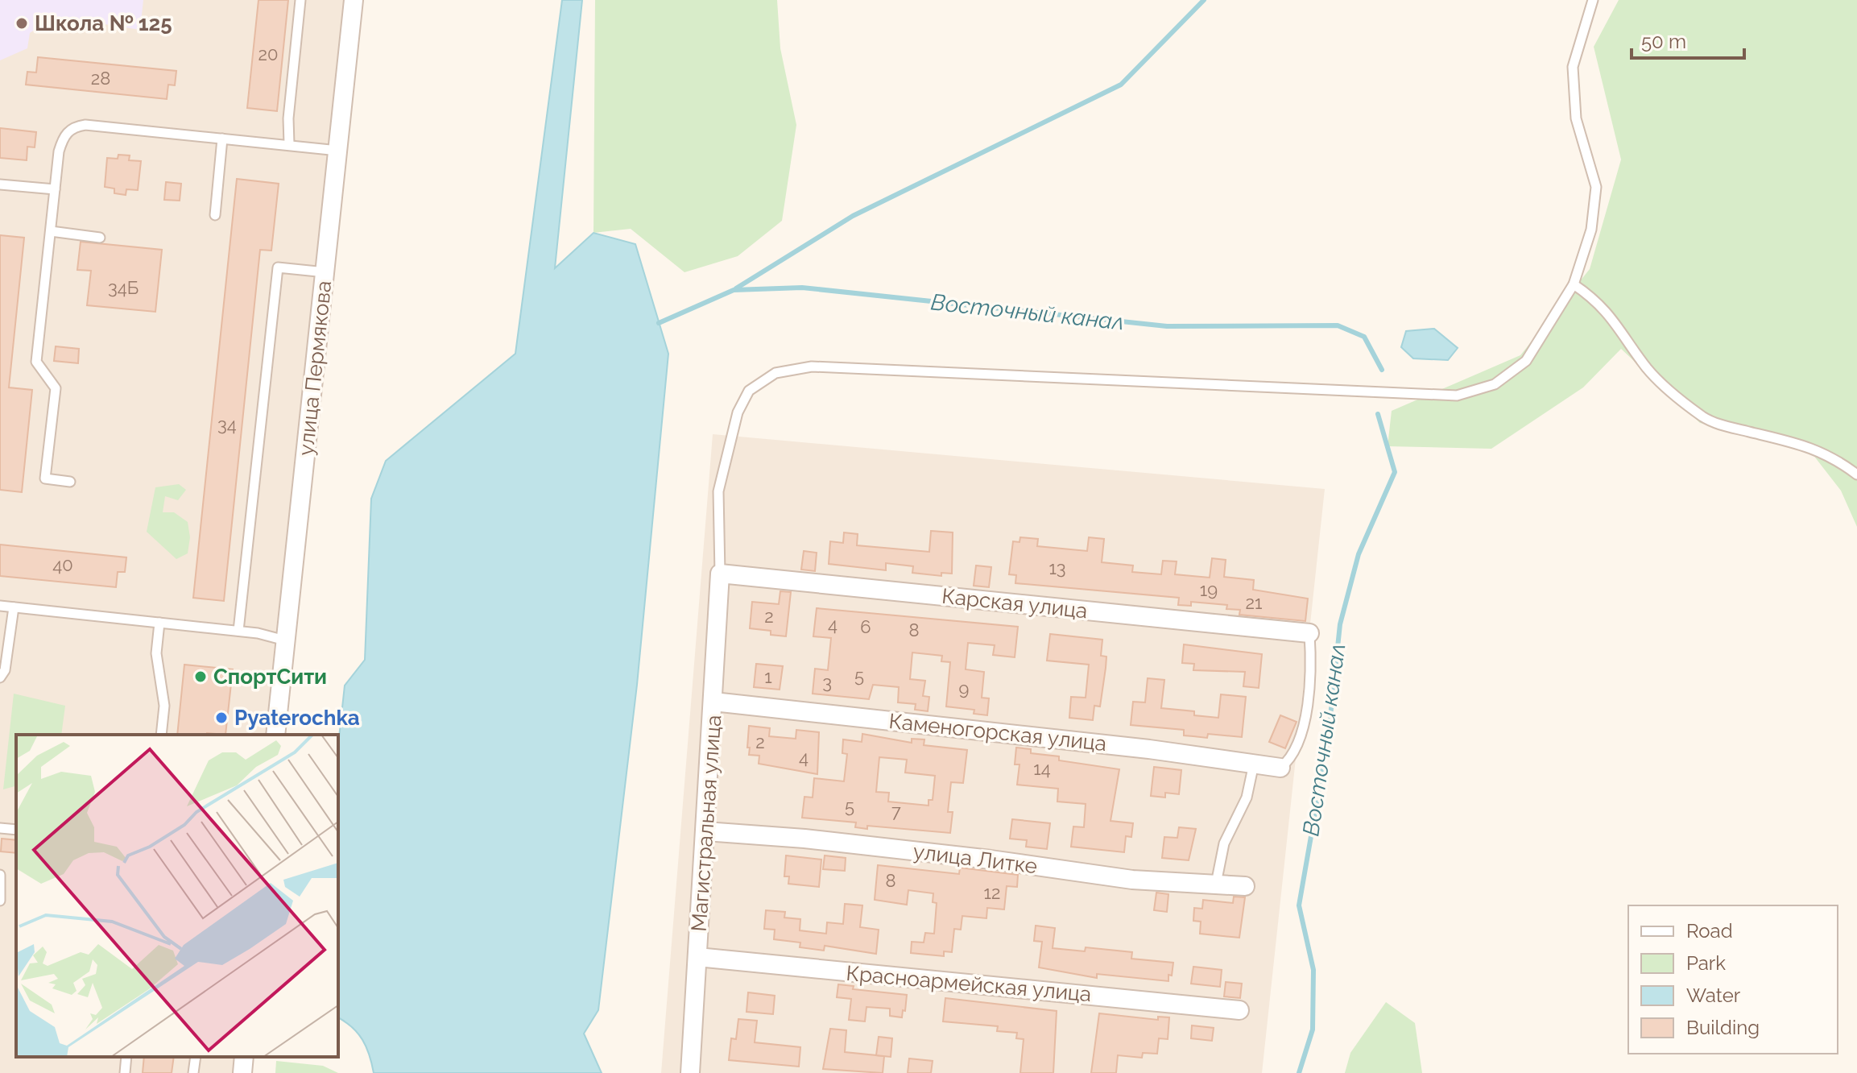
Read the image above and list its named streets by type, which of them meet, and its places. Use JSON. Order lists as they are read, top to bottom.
{
  "streets": {
    "street": [
      "улица Пермякова",
      "Карская улица",
      "Каменогорская улица",
      "Магистральная улица",
      "улица Литке",
      "Красноармейская улица"
    ]
  },
  "crossings": [
    ["Карская улица", "Магистральная улица"],
    ["Каменогорская улица", "Магистральная улица"],
    ["Магистральная улица", "улица Литке"],
    ["Магистральная улица", "Красноармейская улица"]
  ],
  "water": ["Восточный канал"],
  "places": ["Школа № 125", "СпортСити", "Pyaterochka"],
  "house_numbers": [
    "20",
    "28",
    "34Б",
    "34",
    "40",
    "13",
    "19",
    "21",
    "2",
    "4",
    "6",
    "8",
    "5",
    "1",
    "3",
    "9",
    "2",
    "4",
    "14",
    "5",
    "7",
    "8",
    "12"
  ],
  "legend": [
    "Road",
    "Park",
    "Water",
    "Building"
  ],
  "scale_bar": "50 m"
}
